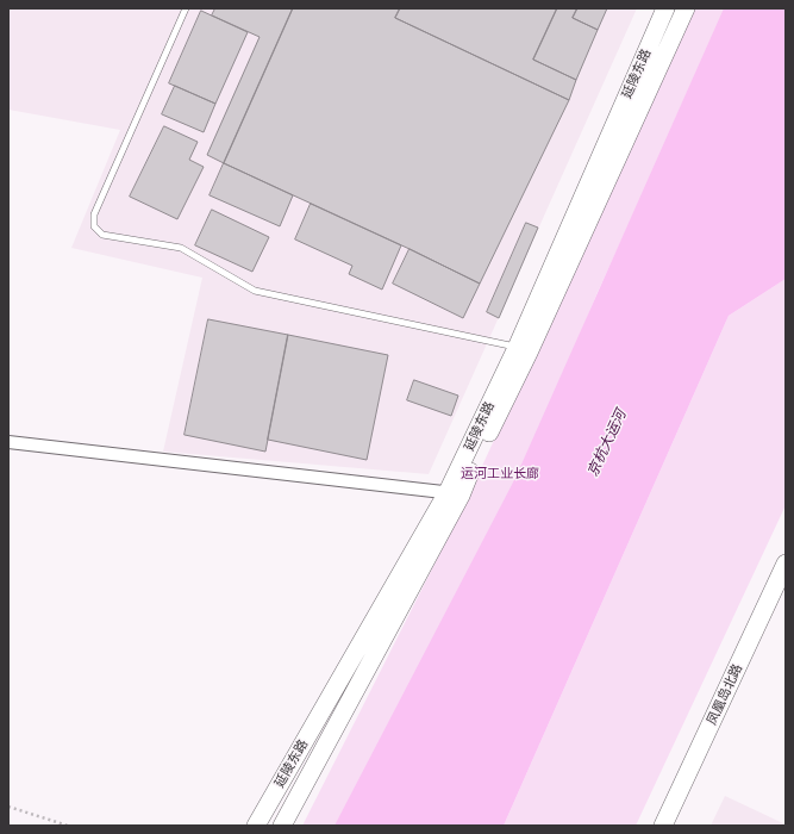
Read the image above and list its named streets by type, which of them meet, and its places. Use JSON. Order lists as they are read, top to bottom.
{
  "streets": {
    "main road": ["延陵东路", "凤凰岛北路"]
  },
  "water": ["京杭大运河"],
  "parks": ["运河工业长廊"]
}
